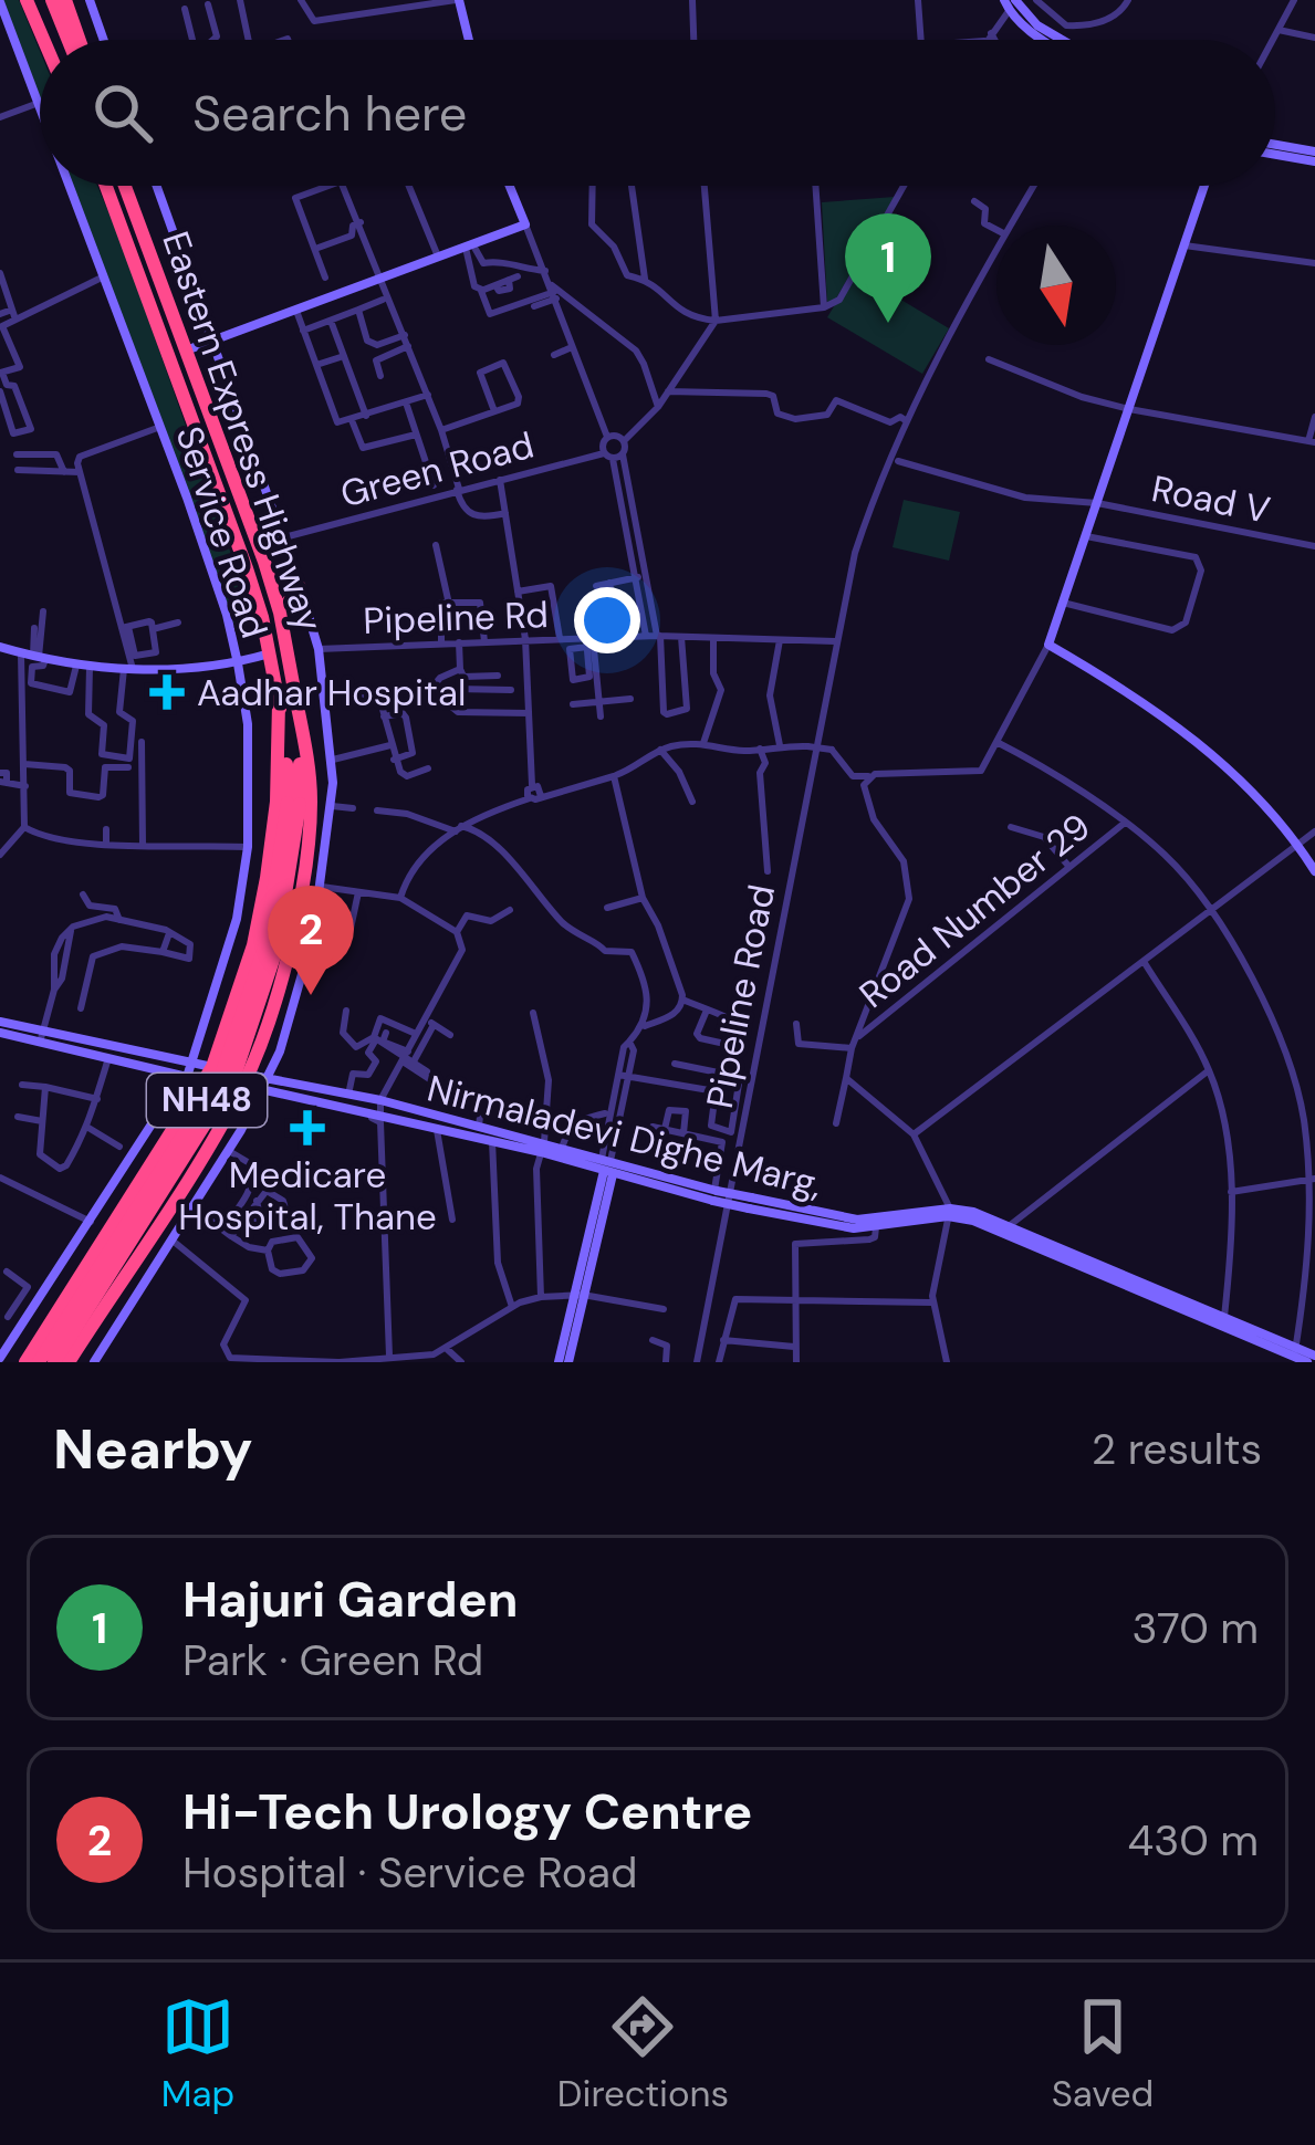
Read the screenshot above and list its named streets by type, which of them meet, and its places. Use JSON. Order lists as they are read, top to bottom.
{
  "streets": {
    "highway": ["Eastern Express Highway", "NH48"],
    "street": [
      "Green Road",
      "Road V",
      "Service Road",
      "Pipeline Rd",
      "Road Number 29",
      "Pipeline Road",
      "Nirmaladevi Dighe Marg,"
    ]
  },
  "crossings": [
    ["Eastern Express Highway", "NH48"],
    ["Green Road", "Service Road"],
    ["Service Road", "Pipeline Rd"],
    ["Service Road", "Nirmaladevi Dighe Marg,"],
    ["Pipeline Rd", "Pipeline Road"]
  ],
  "places": {
    "health": ["Aadhar Hospital", "Medicare Hospital, Thane"]
  },
  "north": "bottom",
  "page": {
    "search": "Search here",
    "pins": ["1", "2"],
    "heading": ["Nearby", "2 results"],
    "list": [
      {
        "mark": "1",
        "name": "Hajuri Garden",
        "note": "Park · Green Rd",
        "value": "370 m"
      },
      {
        "mark": "2",
        "name": "Hi-Tech Urology Centre",
        "note": "Hospital · Service Road",
        "value": "430 m"
      }
    ],
    "nav": ["Map", "Directions", "Saved"]
  }
}
